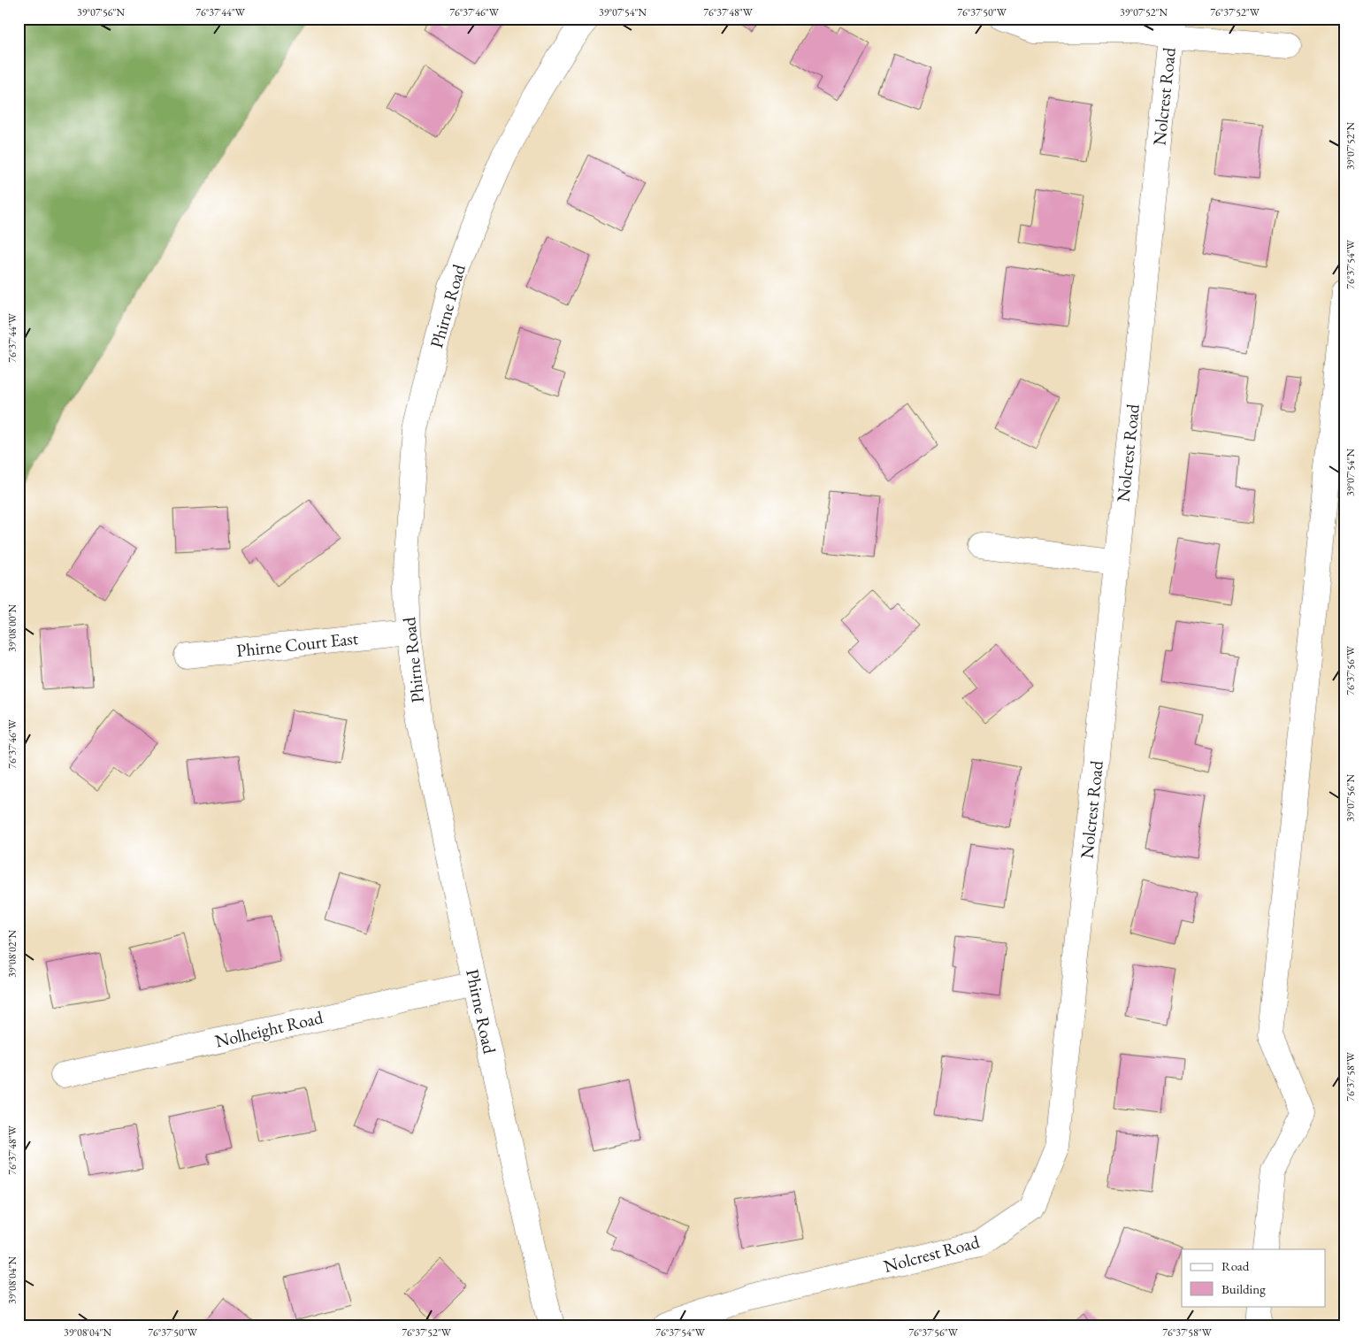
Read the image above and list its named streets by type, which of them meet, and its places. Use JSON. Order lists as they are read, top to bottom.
{
  "streets": {
    "street": [
      "Nolcrest Road",
      "Phirne Road",
      "Phirne Court East",
      "Nolheight Road"
    ]
  },
  "crossings": [
    ["Phirne Road", "Phirne Court East"],
    ["Phirne Road", "Nolheight Road"]
  ],
  "legend": ["Road", "Building"],
  "coordinates": [
    "39°07'56\"N",
    "76°37'44\"W",
    "76°37'46\"W",
    "39°07'54\"N",
    "76°37'48\"W",
    "76°37'50\"W",
    "39°07'52\"N",
    "76°37'52\"W",
    "76°37'54\"W",
    "39°08'00\"N",
    "76°37'56\"W",
    "39°08'02\"N",
    "76°37'58\"W",
    "39°08'04\"N"
  ]
}
